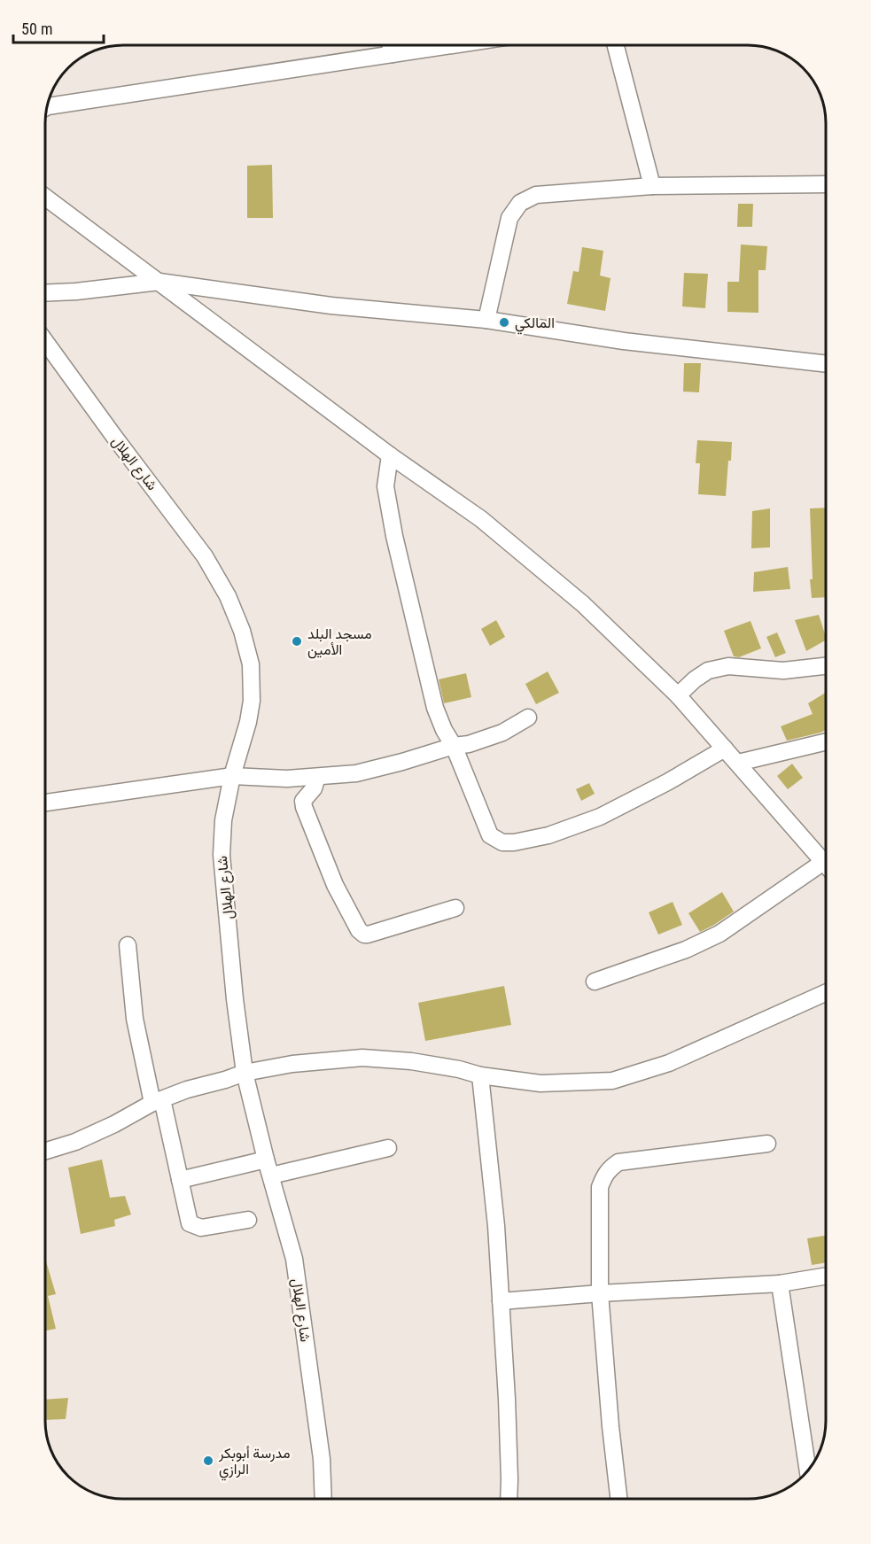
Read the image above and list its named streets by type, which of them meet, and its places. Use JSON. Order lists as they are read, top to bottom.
{
  "streets": {
    "street": ["شارع الهلال"]
  },
  "places": ["المالكي", "مسجد البلد الأمين", "مدرسة أبوبكر الرازي"],
  "scale_bar": "50 m"
}
